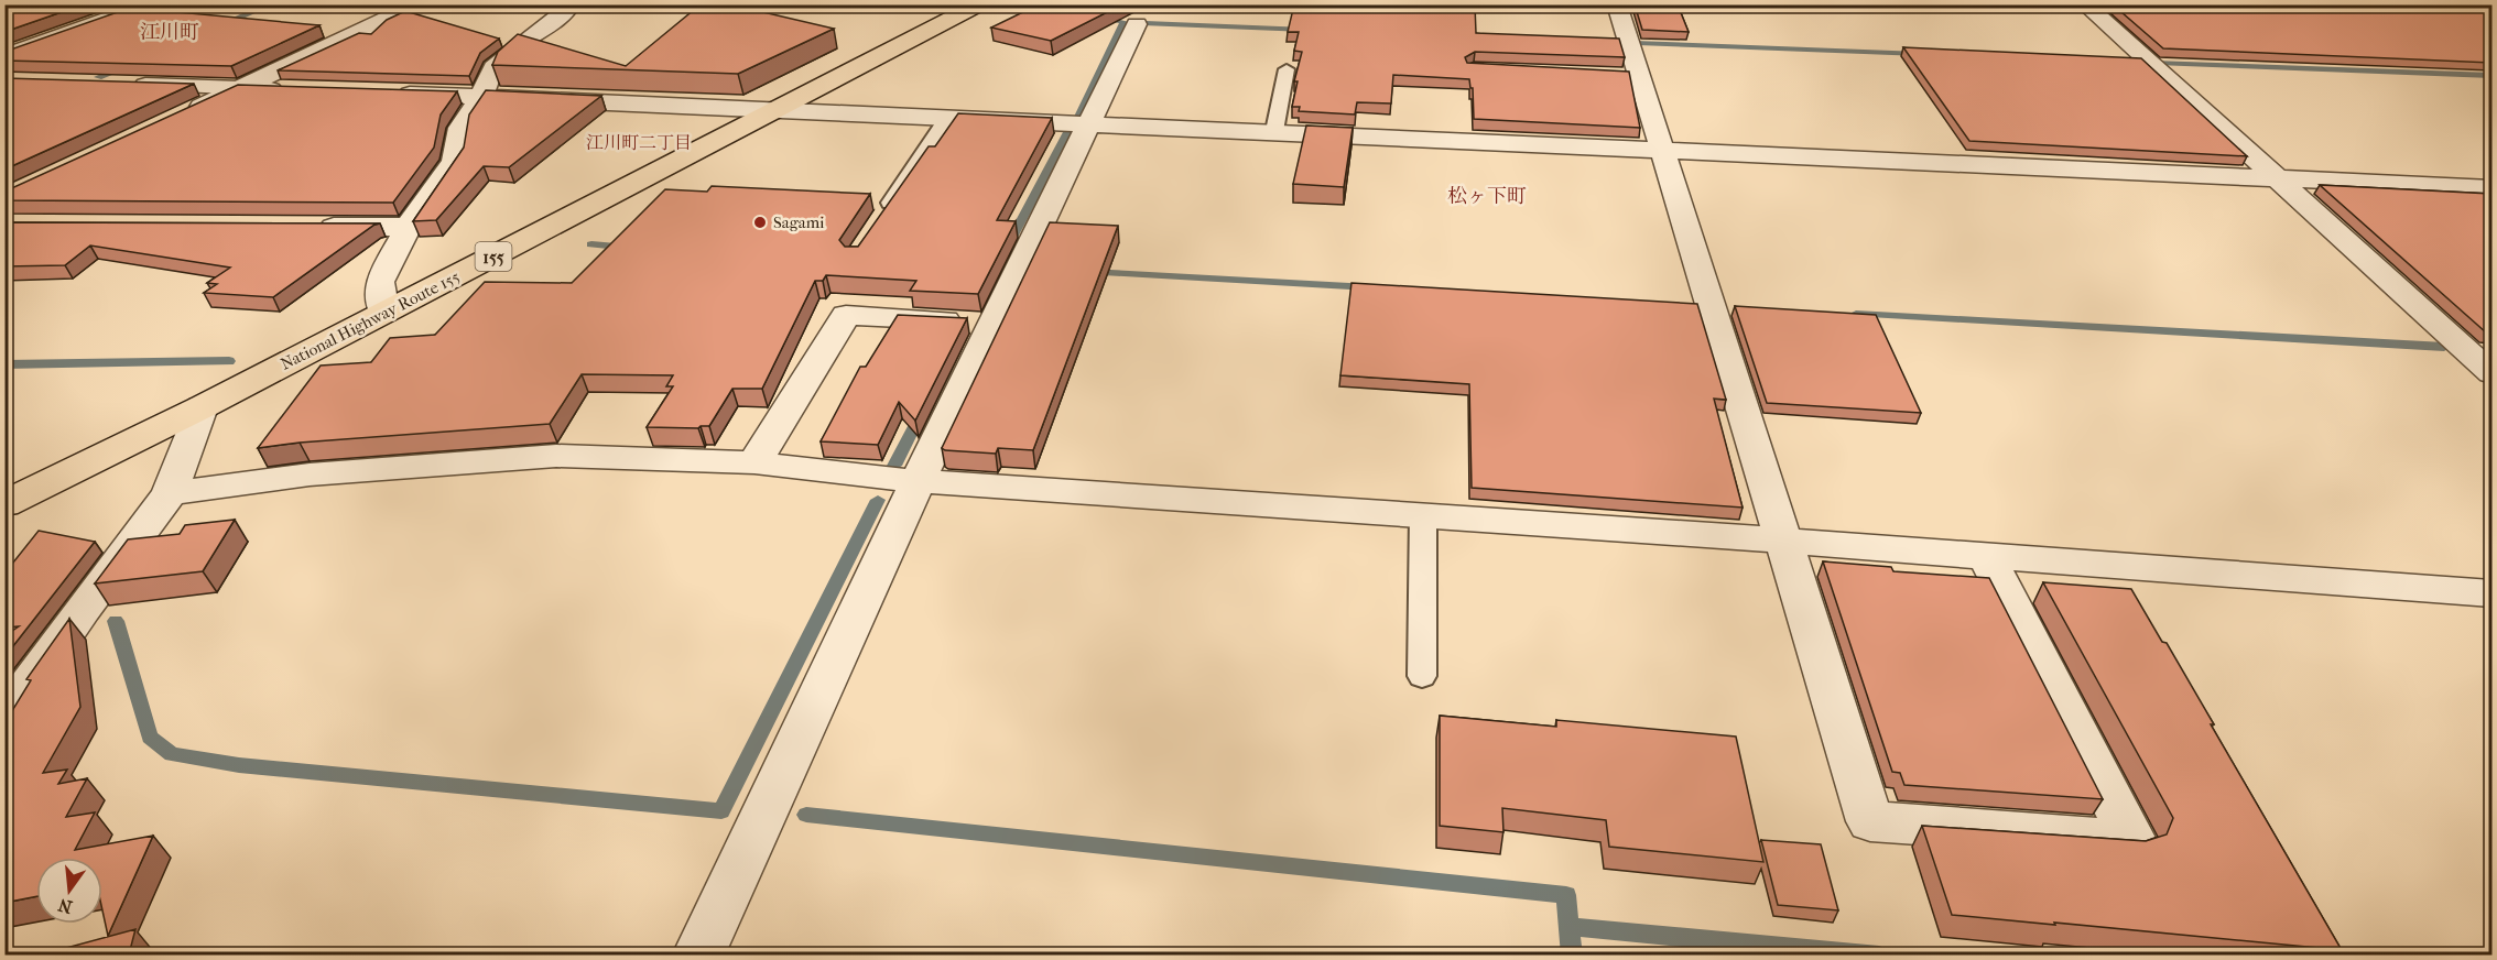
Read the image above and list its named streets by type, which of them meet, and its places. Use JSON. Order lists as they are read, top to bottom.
{
  "streets": {
    "highway": ["155", "National Highway Route 155"]
  },
  "districts": ["江川町", "江川町二丁目", "松ヶ下町"],
  "places": ["Sagami"],
  "north": "bottom"
}
